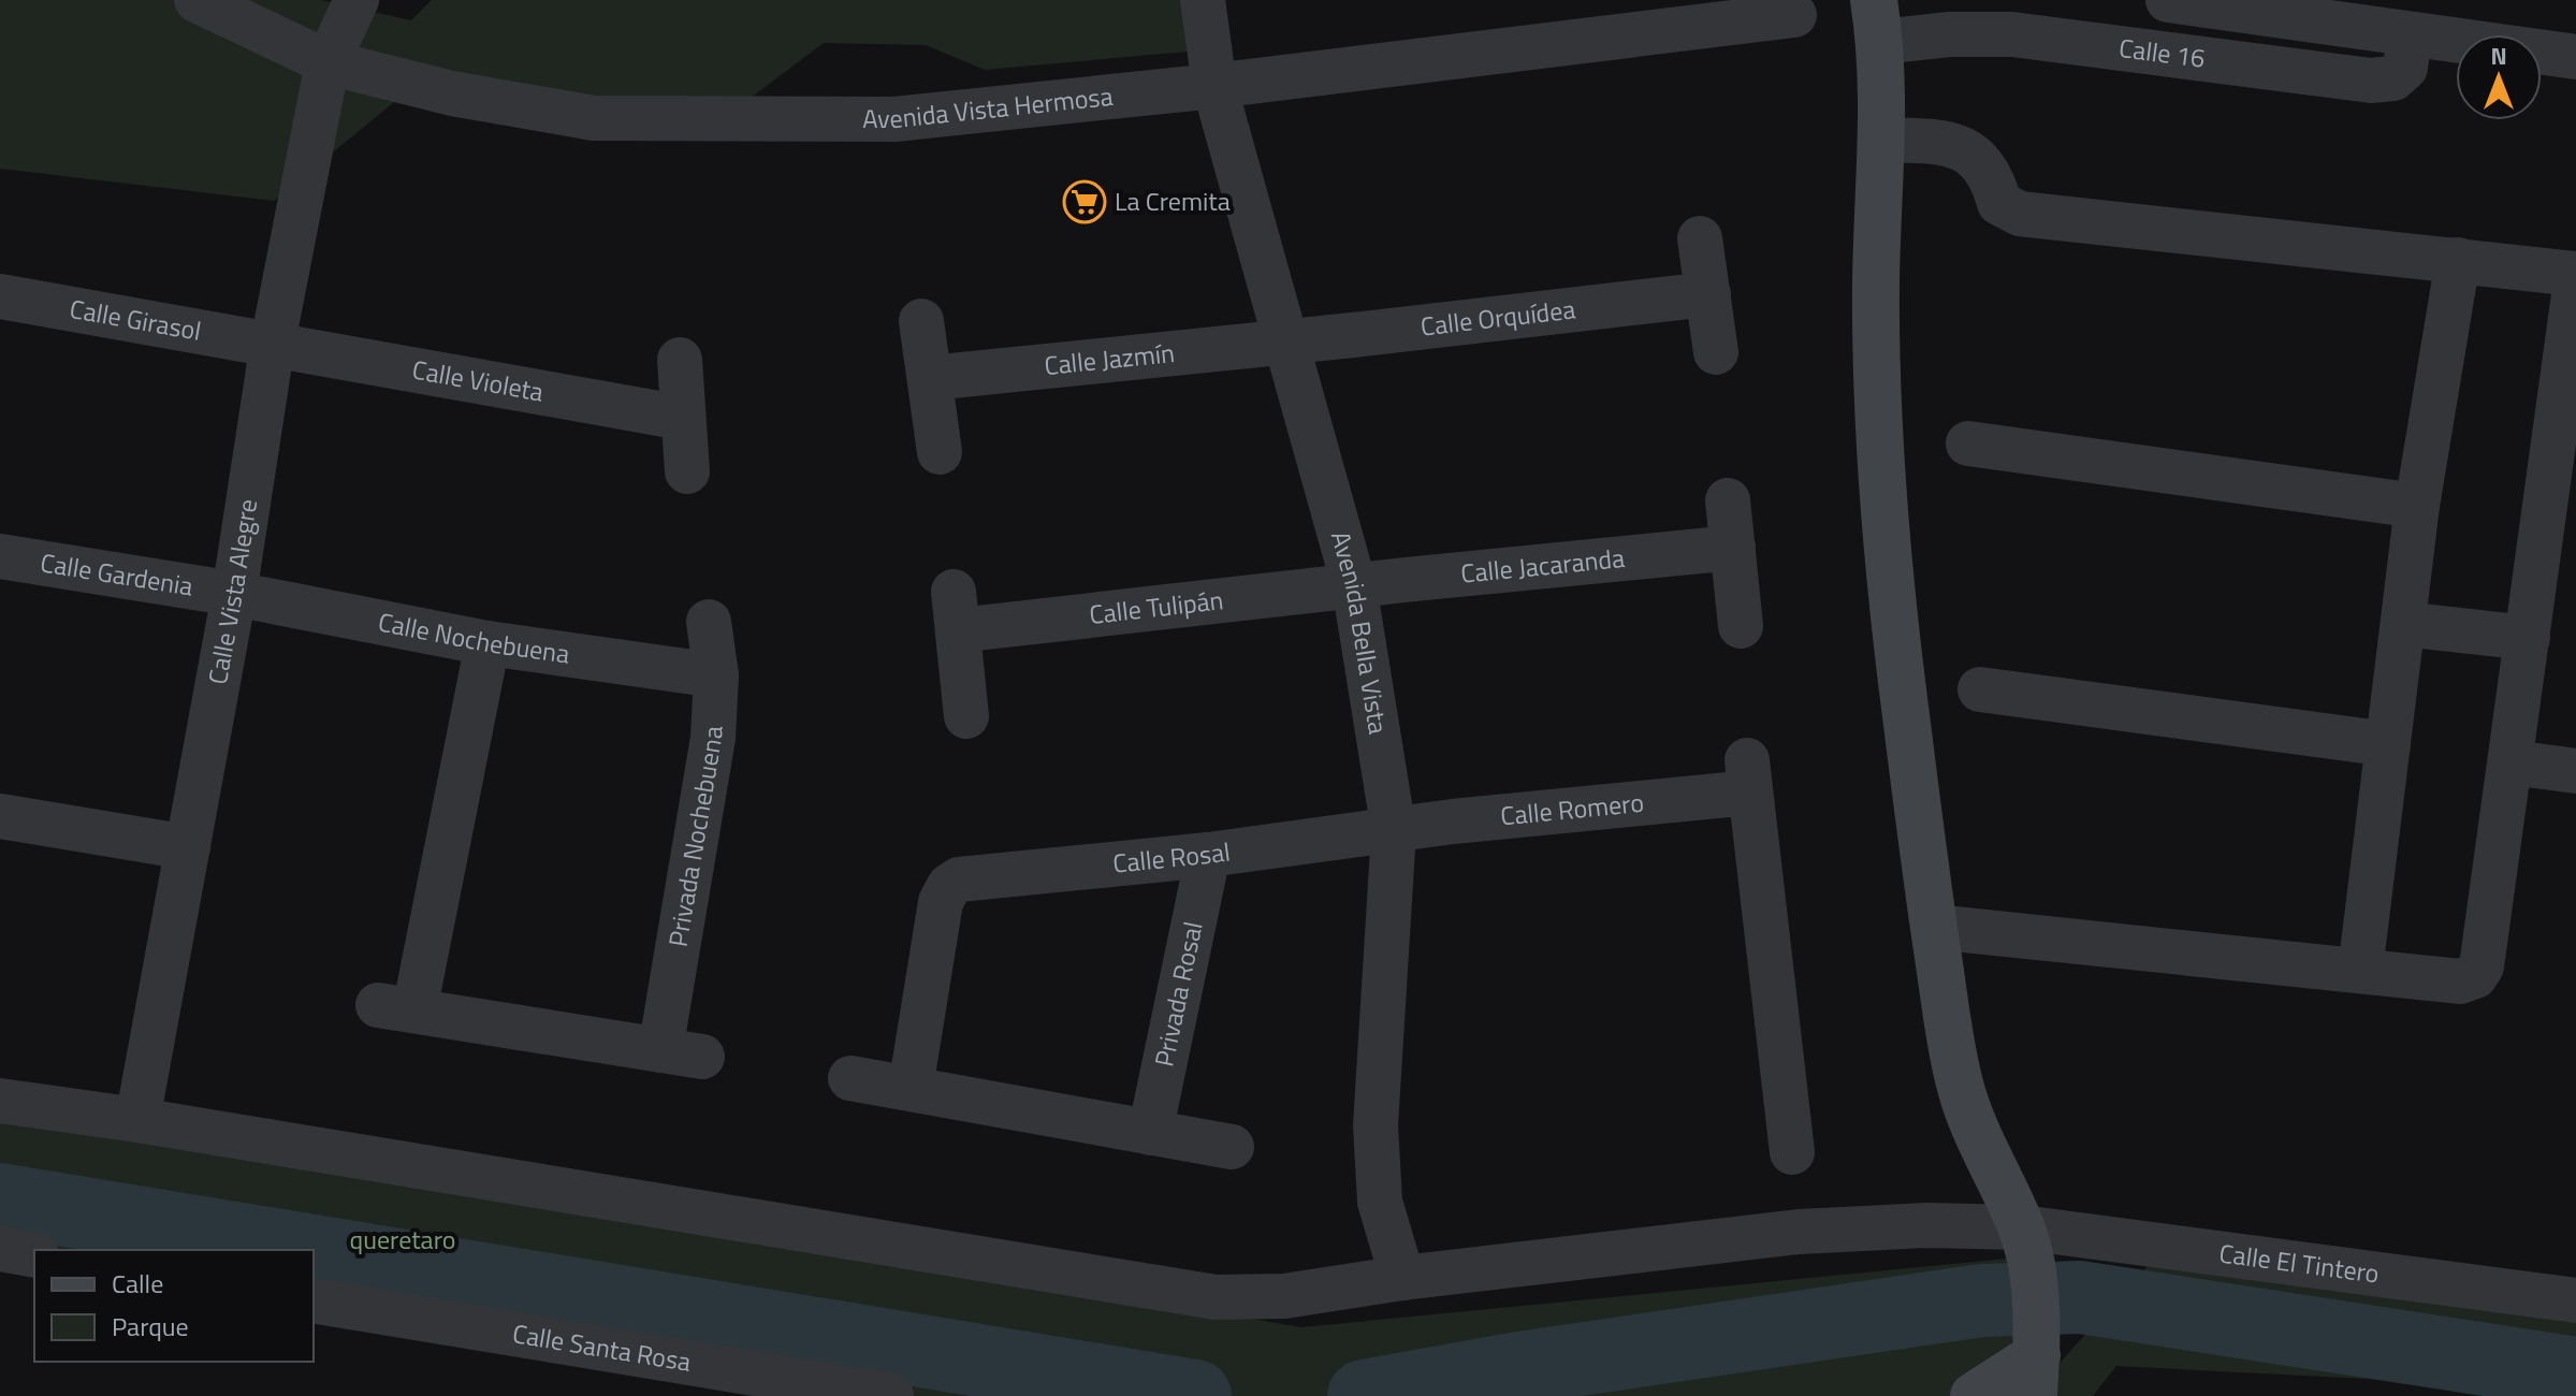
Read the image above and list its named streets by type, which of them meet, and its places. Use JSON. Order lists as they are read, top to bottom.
{
  "streets": {
    "street": [
      "Calle 16",
      "Avenida Vista Hermosa",
      "Calle Girasol",
      "Calle Orquídea",
      "Calle Jazmín",
      "Calle Violeta",
      "Calle Jacaranda",
      "Calle Gardenia",
      "Calle Vista Alegre",
      "Calle Tulipán",
      "Avenida Bella Vista",
      "Calle Nochebuena",
      "Calle Romero",
      "Privada Nochebuena",
      "Calle Rosal",
      "Privada Rosal",
      "Calle El Tintero",
      "Calle Santa Rosa"
    ]
  },
  "crossings": [
    ["Avenida Vista Hermosa", "Calle Vista Alegre"],
    ["Avenida Vista Hermosa", "Avenida Bella Vista"],
    ["Calle Girasol", "Calle Violeta"],
    ["Calle Girasol", "Calle Vista Alegre"],
    ["Calle Orquídea", "Calle Jazmín"],
    ["Calle Orquídea", "Avenida Bella Vista"],
    ["Calle Jazmín", "Avenida Bella Vista"],
    ["Calle Violeta", "Calle Vista Alegre"],
    ["Calle Jacaranda", "Calle Tulipán"],
    ["Calle Jacaranda", "Avenida Bella Vista"],
    ["Calle Gardenia", "Calle Vista Alegre"],
    ["Calle Gardenia", "Calle Nochebuena"],
    ["Calle Vista Alegre", "Calle Nochebuena"],
    ["Calle Vista Alegre", "Calle El Tintero"],
    ["Calle Tulipán", "Avenida Bella Vista"],
    ["Avenida Bella Vista", "Calle Romero"],
    ["Avenida Bella Vista", "Calle Rosal"],
    ["Avenida Bella Vista", "Calle El Tintero"],
    ["Calle Nochebuena", "Privada Nochebuena"],
    ["Calle Romero", "Calle Rosal"],
    ["Calle Rosal", "Privada Rosal"]
  ],
  "parks": ["queretaro"],
  "places": {
    "supermarket": ["La Cremita"]
  },
  "legend": ["Calle", "Parque"],
  "north": "top"
}
